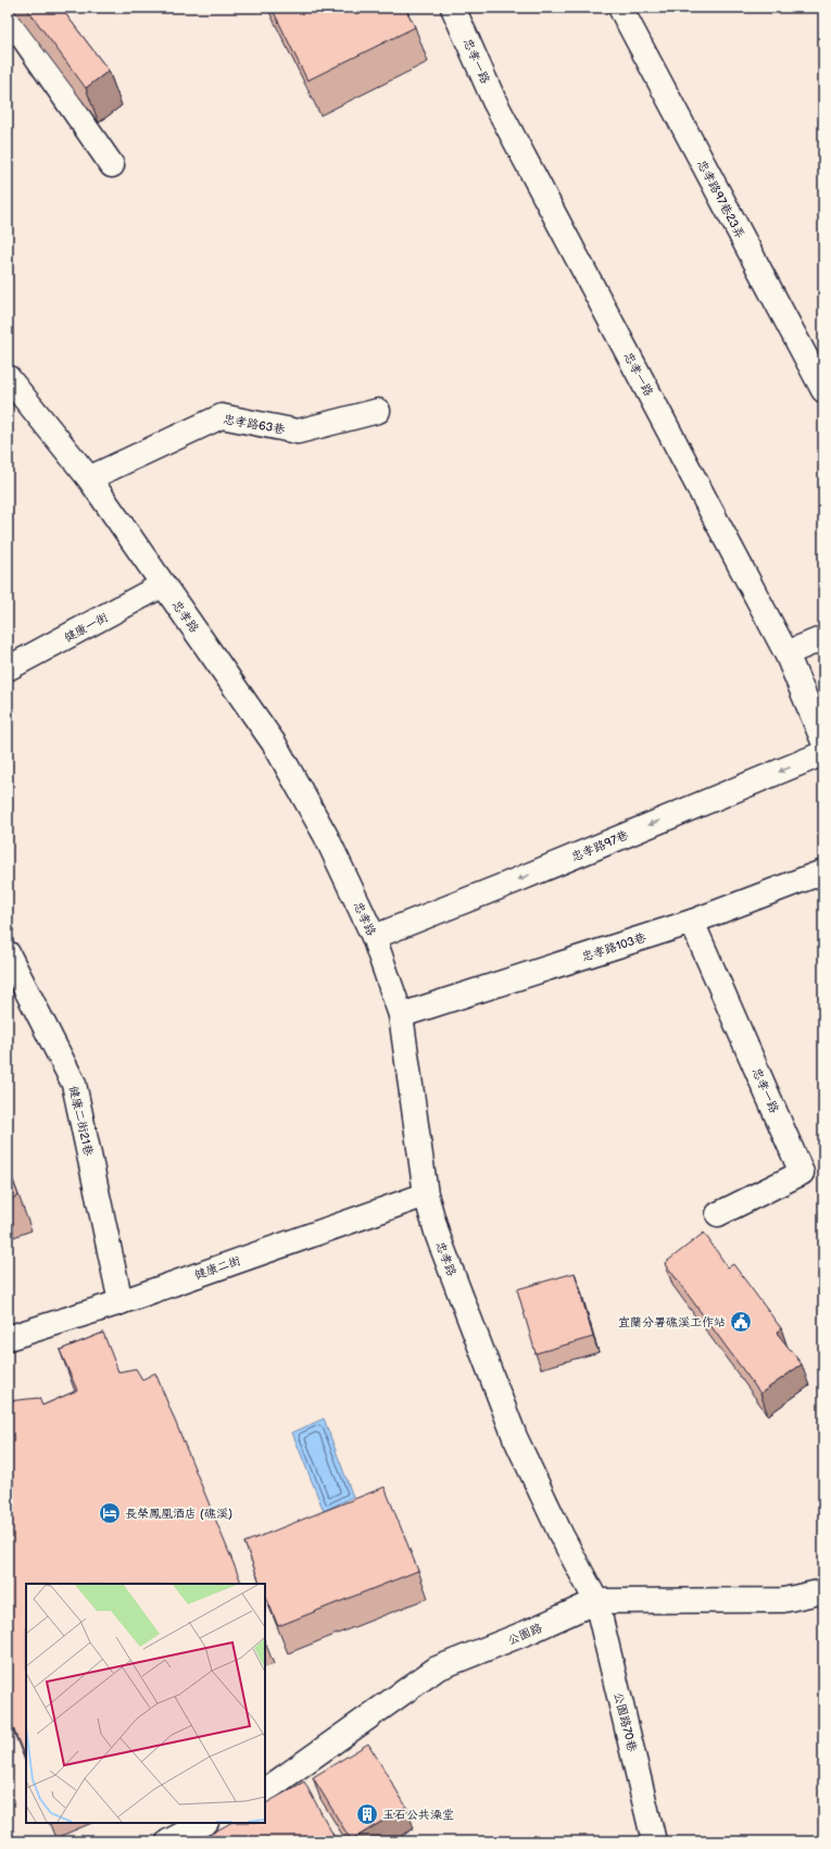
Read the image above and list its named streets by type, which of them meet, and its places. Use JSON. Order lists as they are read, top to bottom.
{
  "streets": {
    "street": [
      "忠孝一路",
      "忠孝路97巷23弄",
      "忠孝路63巷",
      "忠孝路",
      "健康一街",
      "忠孝路97巷",
      "忠孝路103巷",
      "健康二街21巷",
      "健康二街",
      "公園路",
      "公園路70巷"
    ]
  },
  "crossings": [
    ["忠孝一路", "忠孝路103巷"],
    ["忠孝路63巷", "忠孝路"],
    ["忠孝路", "健康一街"],
    ["忠孝路", "忠孝路97巷"],
    ["忠孝路", "忠孝路103巷"],
    ["忠孝路", "健康二街"],
    ["忠孝路", "公園路"],
    ["忠孝路", "公園路70巷"],
    ["健康二街21巷", "健康二街"],
    ["公園路", "公園路70巷"]
  ],
  "one_way": ["忠孝路97巷"],
  "places": {
    "public building": ["宜蘭分署礁溪工作站"],
    "hotel": ["長榮鳳凰酒店 (礁溪)"],
    "building": ["玉石公共澡堂"]
  }
}
